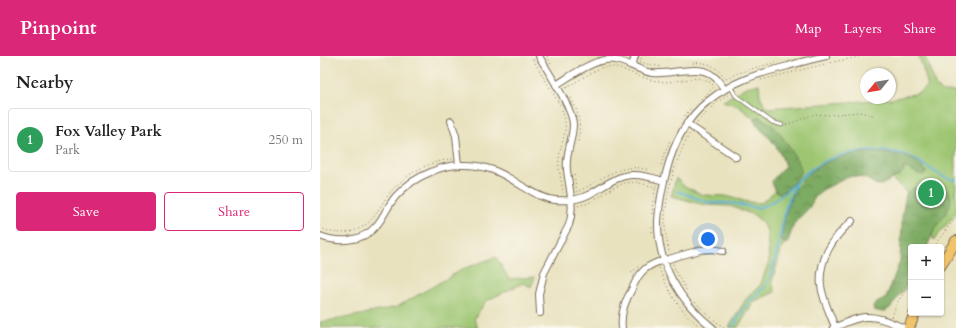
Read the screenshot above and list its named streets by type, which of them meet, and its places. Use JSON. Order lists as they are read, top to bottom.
{
  "north": "bottom left",
  "page": {
    "header": "Pinpoint",
    "nav": ["Map", "Layers", "Share"],
    "heading": "Nearby",
    "list": [
      {
        "mark": "1",
        "name": "Fox Valley Park",
        "note": "Park",
        "value": "250 m"
      }
    ],
    "pins": "1",
    "buttons": ["Save", "Share"],
    "map_buttons": ["+", "−"]
  }
}
